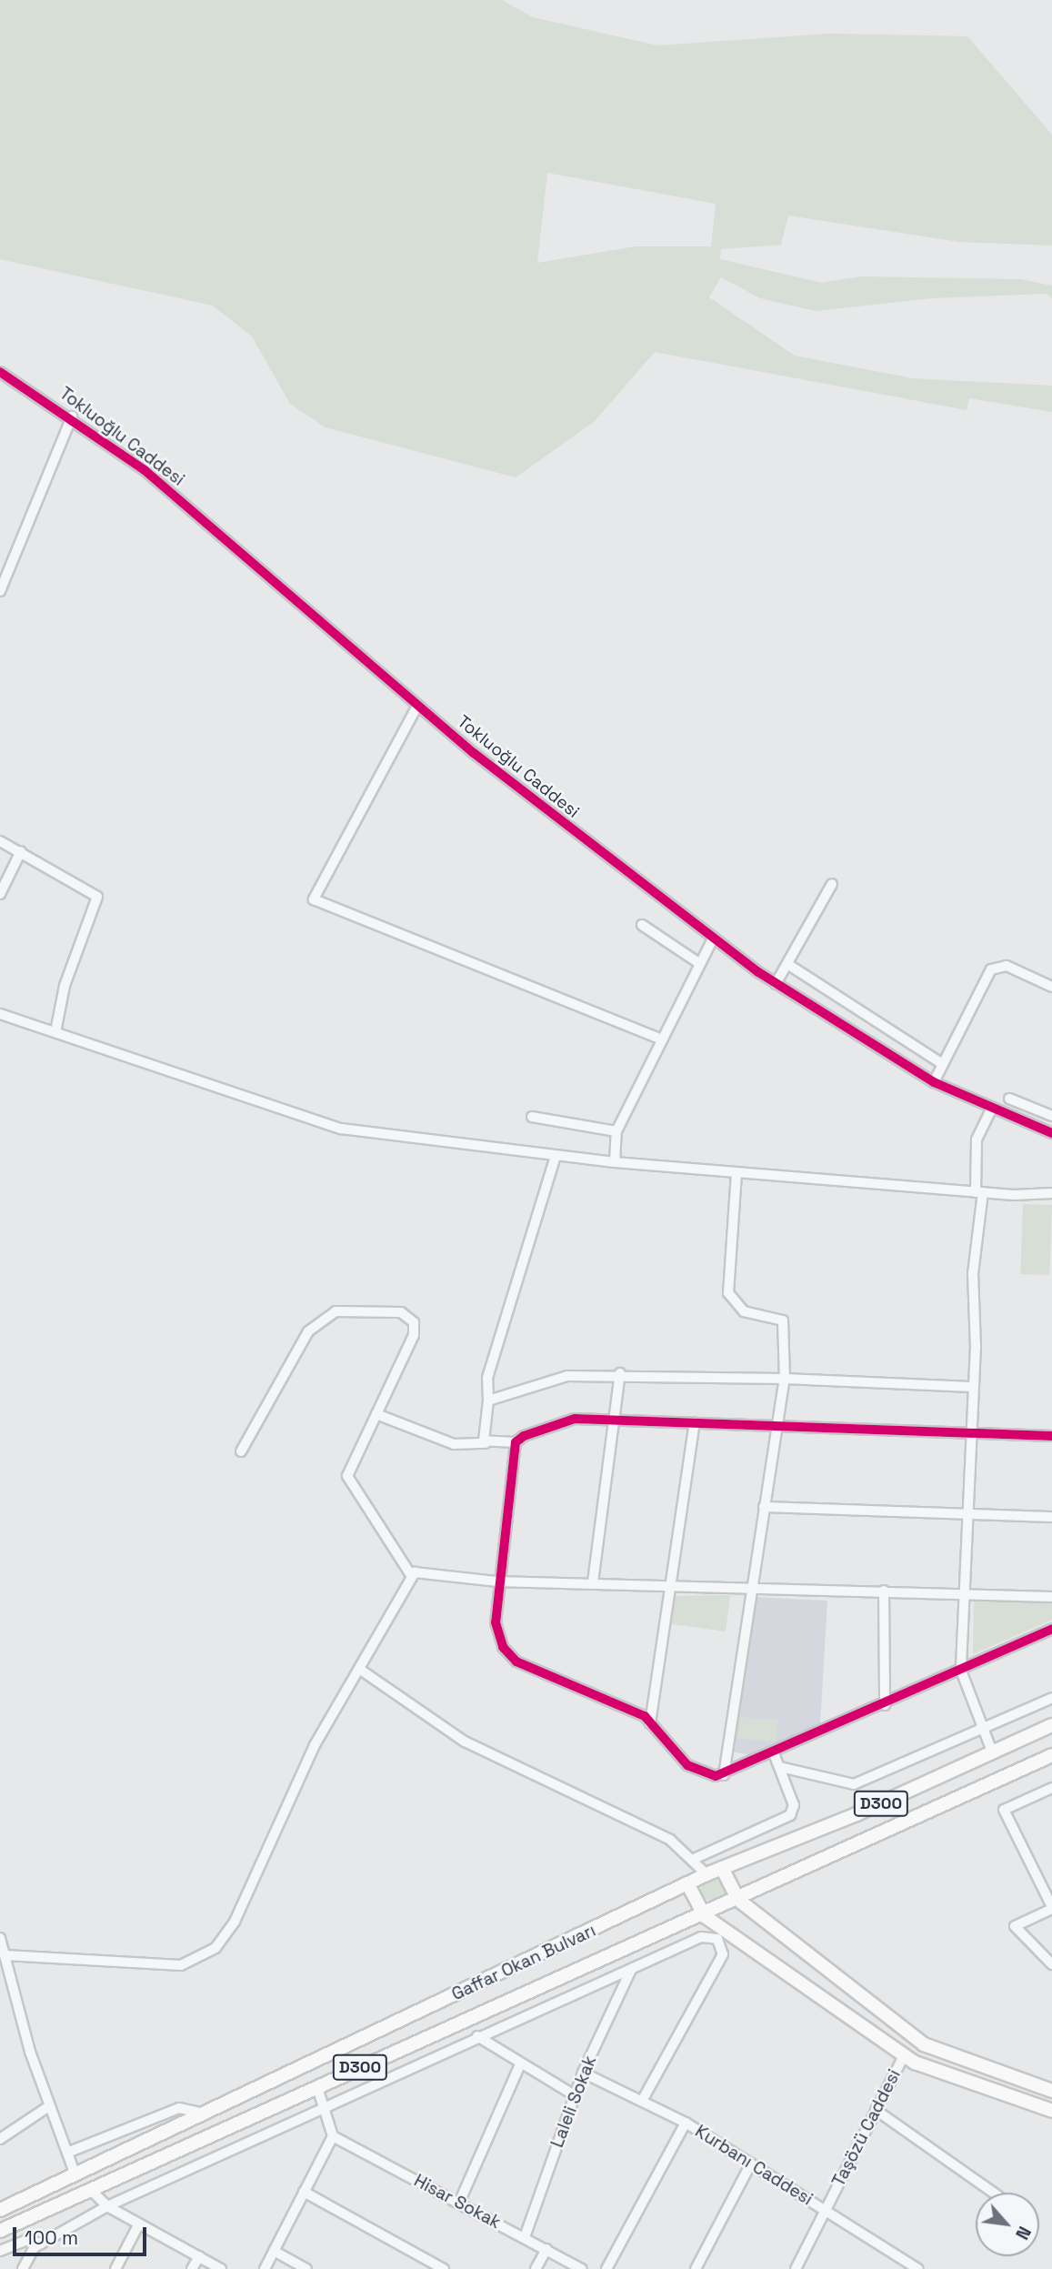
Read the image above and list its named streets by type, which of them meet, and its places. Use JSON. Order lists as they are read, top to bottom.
{
  "streets": {
    "highway": ["D300", "Gaffar Okan Bulvarı"],
    "street": [
      "Tokluoğlu Caddesi",
      "Laleli Sokak",
      "Taşözü Caddesi",
      "Kurbanı Caddesi",
      "Hisar Sokak"
    ]
  },
  "crossings": [
    ["Laleli Sokak", "Kurbanı Caddesi"],
    ["Laleli Sokak", "Hisar Sokak"],
    ["Taşözü Caddesi", "Kurbanı Caddesi"]
  ],
  "scale_bar": "100 m",
  "north": "bottom right"
}
